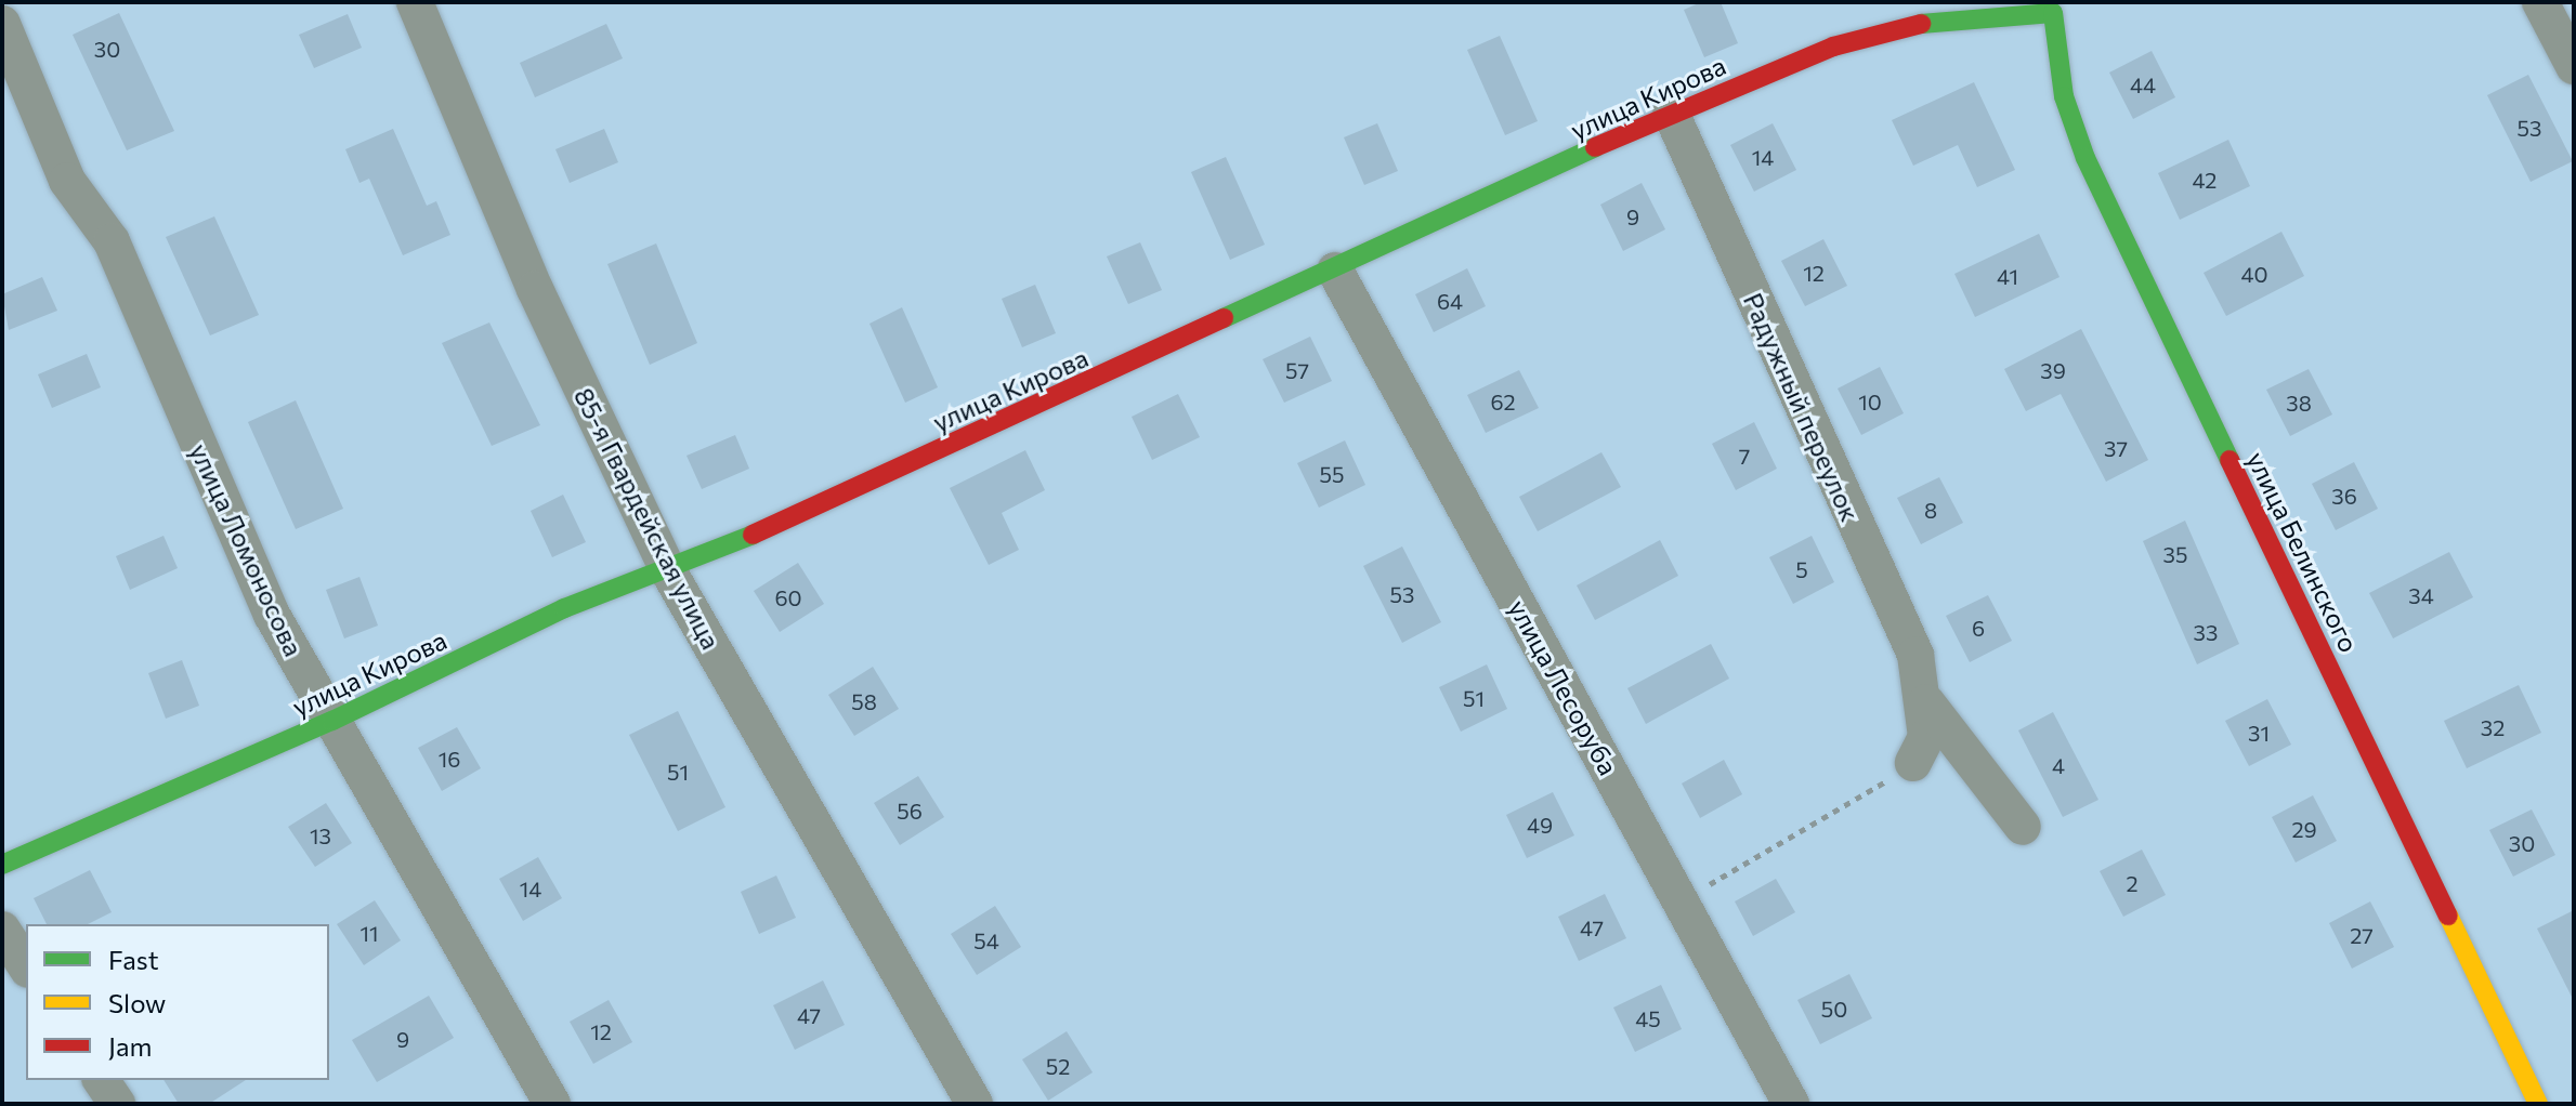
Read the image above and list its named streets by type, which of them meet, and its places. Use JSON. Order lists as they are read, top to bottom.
{
  "streets": {
    "street": [
      "улица Кирова",
      "Радужный переулок",
      "85-я Гвардейская улица",
      "улица Ломоносова",
      "улица Белинского",
      "улица Лесоруба"
    ]
  },
  "crossings": [
    ["улица Кирова", "Радужный переулок"],
    ["улица Кирова", "85-я Гвардейская улица"],
    ["улица Кирова", "улица Ломоносова"],
    ["улица Кирова", "улица Белинского"],
    ["улица Кирова", "улица Лесоруба"]
  ],
  "house_numbers": [
    "30",
    "44",
    "53",
    "14",
    "42",
    "9",
    "12",
    "40",
    "41",
    "64",
    "57",
    "39",
    "62",
    "10",
    "38",
    "37",
    "7",
    "55",
    "36",
    "8",
    "35",
    "5",
    "53",
    "34",
    "60",
    "6",
    "33",
    "51",
    "58",
    "32",
    "31",
    "16",
    "4",
    "51",
    "56",
    "49",
    "29",
    "13",
    "30",
    "2",
    "14",
    "47",
    "11",
    "27",
    "54",
    "50",
    "47",
    "45",
    "12",
    "9",
    "52"
  ],
  "legend": ["Fast", "Slow", "Jam"]
}
